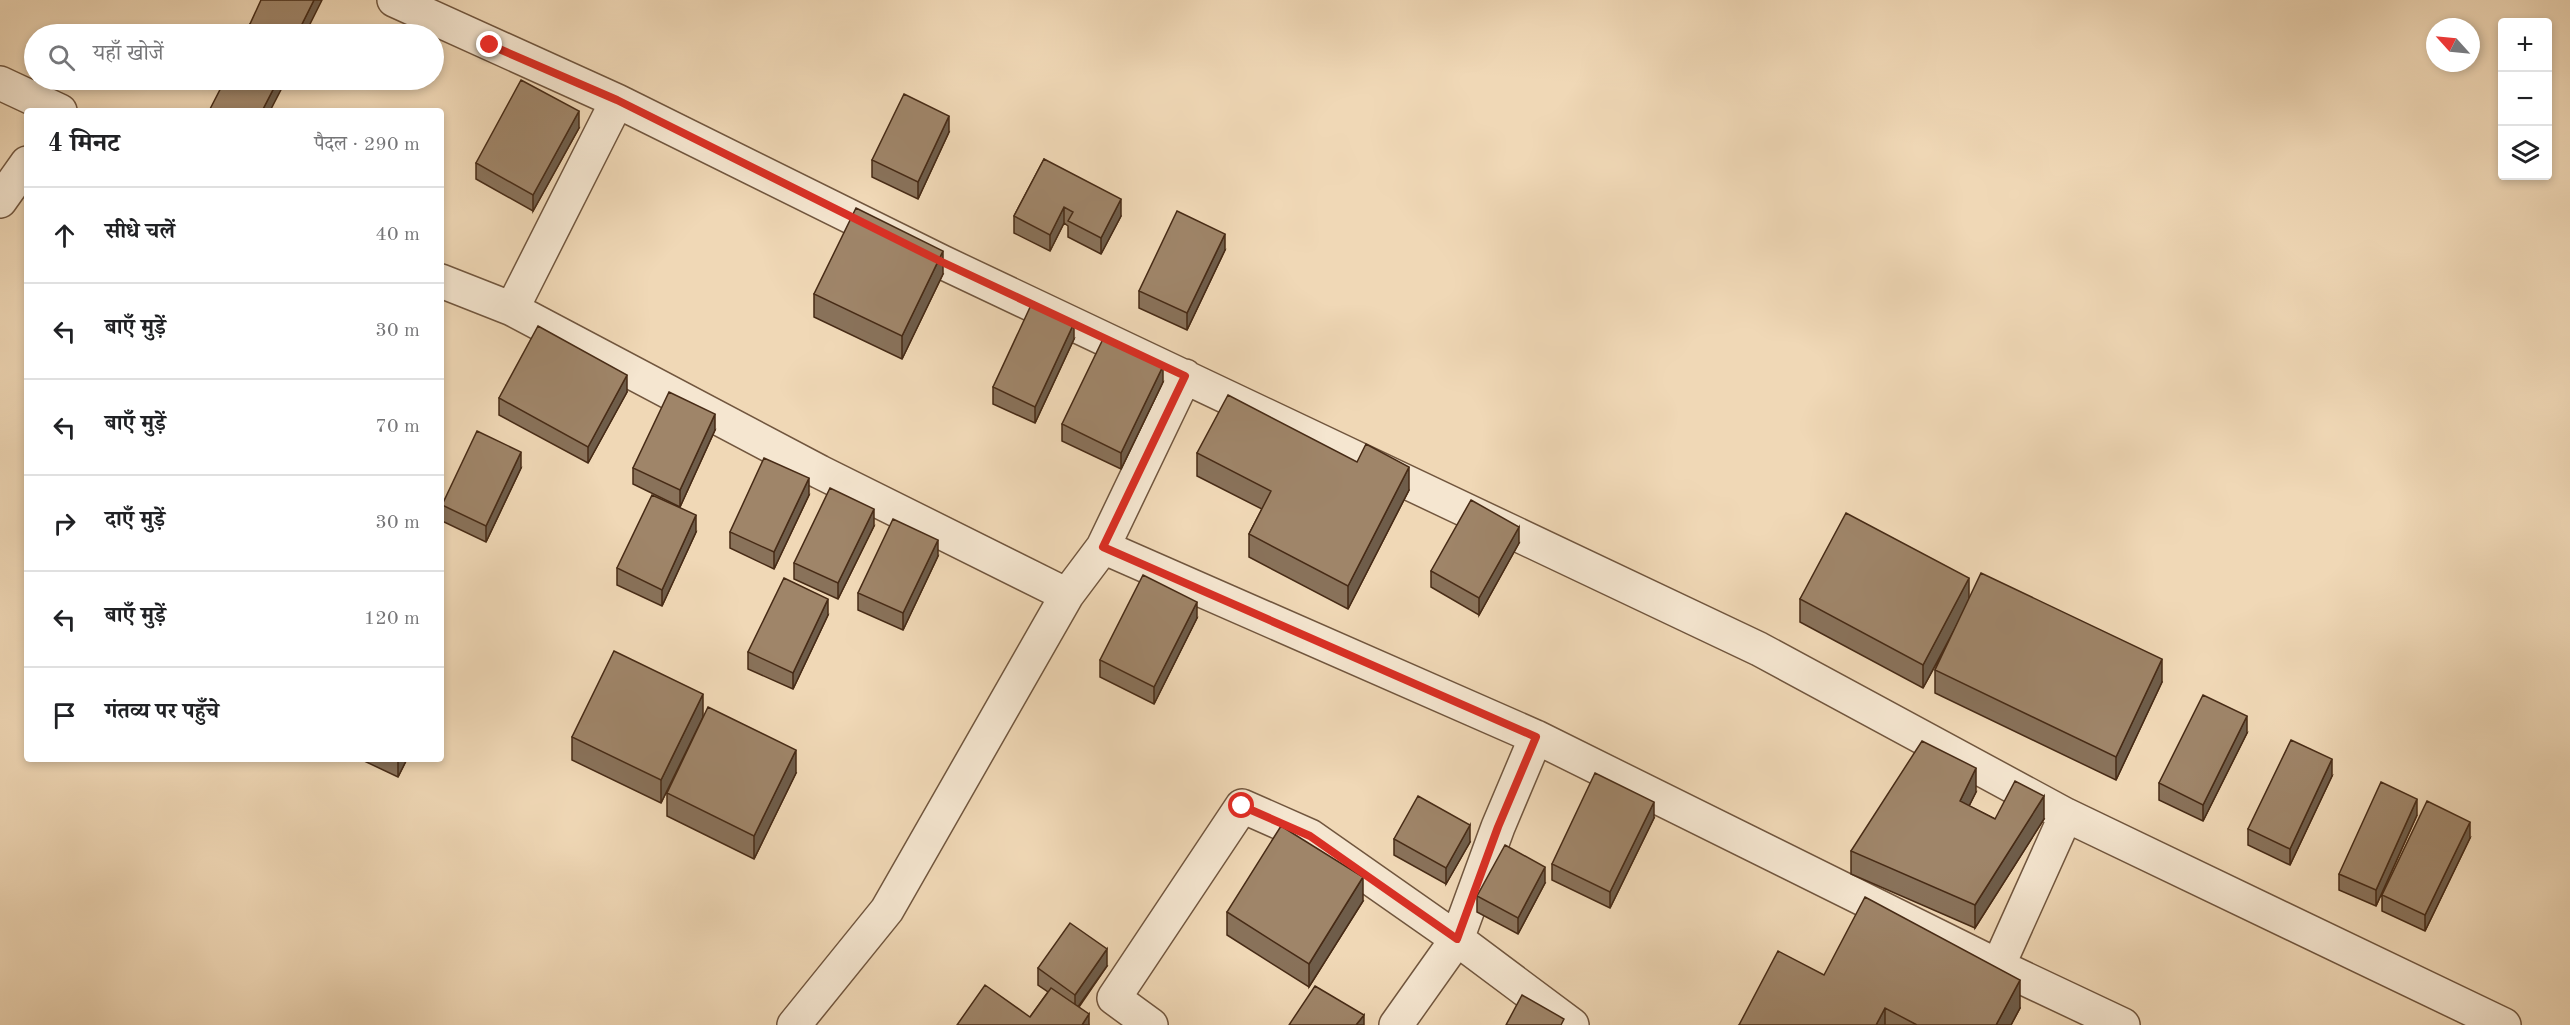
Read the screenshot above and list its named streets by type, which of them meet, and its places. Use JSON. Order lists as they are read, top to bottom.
{
  "north": "top left",
  "page": {
    "map_buttons": ["+", "−"],
    "search": "यहाँ खोजें",
    "heading": ["4 मिनट", "पैदल · 290 m"],
    "list": [
      ["सीधे चलें", "40 m"],
      ["बाएँ मुड़ें", "30 m"],
      ["बाएँ मुड़ें", "70 m"],
      ["दाएँ मुड़ें", "30 m"],
      ["बाएँ मुड़ें", "120 m"],
      "गंतव्य पर पहुँचे"
    ]
  }
}
